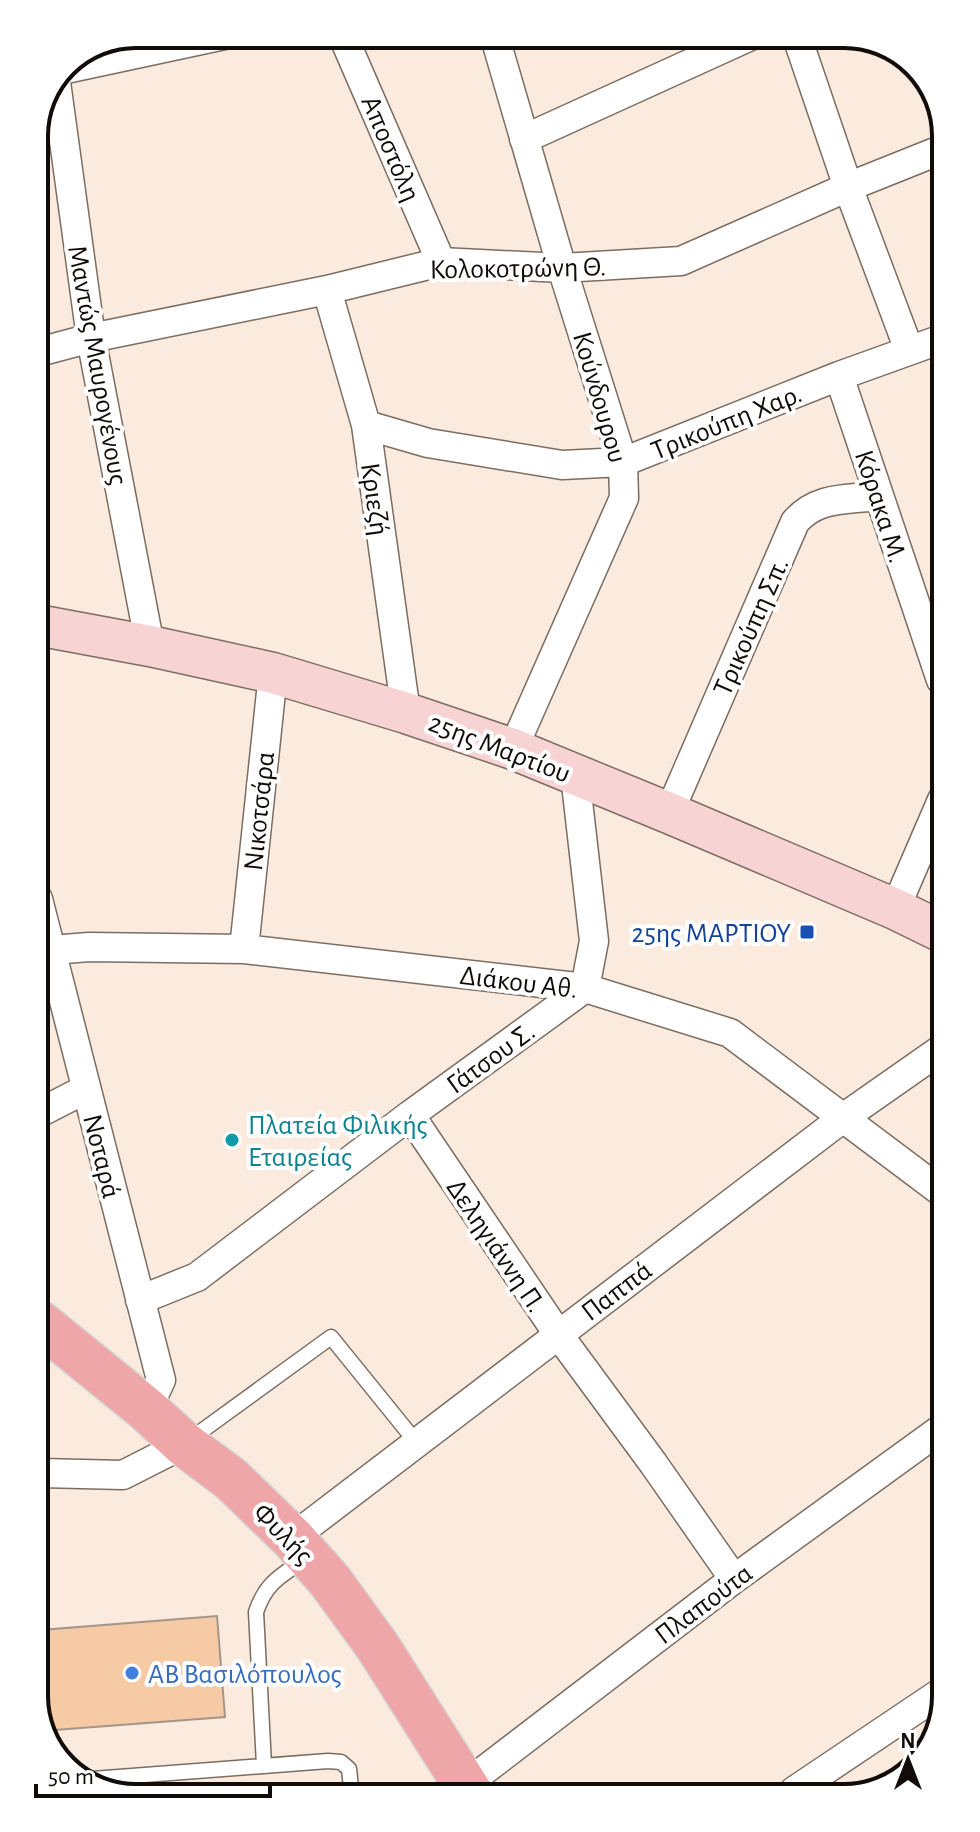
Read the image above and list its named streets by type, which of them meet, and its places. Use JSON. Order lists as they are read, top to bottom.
{
  "streets": {
    "main road": ["25ης Μαρτίου", "Φυλής"],
    "street": [
      "Αποστόλη",
      "Κολοκοτρώνη Θ.",
      "Μαντώς Μαυρογένους",
      "Κούνδουρου",
      "Τρικούπη Χαρ.",
      "Κριεζή",
      "Κόρακα Μ.",
      "Τρικούπη Σπ.",
      "Νικοτσάρα",
      "Διάκου Αθ.",
      "Γάτσου Σ.",
      "Νοταρά",
      "Δεληγιάννη Π.",
      "Παππά",
      "Πλαπούτα"
    ]
  },
  "crossings": [
    ["Αποστόλη", "Κολοκοτρώνη Θ."],
    ["Κολοκοτρώνη Θ.", "Μαντώς Μαυρογένους"],
    ["Κολοκοτρώνη Θ.", "Κούνδουρου"],
    ["Κολοκοτρώνη Θ.", "Κριεζή"],
    ["Μαντώς Μαυρογένους", "25ης Μαρτίου"],
    ["Κούνδουρου", "Τρικούπη Χαρ."],
    ["Κούνδουρου", "25ης Μαρτίου"],
    ["Τρικούπη Χαρ.", "Κριεζή"],
    ["Τρικούπη Χαρ.", "Κόρακα Μ."],
    ["Κριεζή", "25ης Μαρτίου"],
    ["Κόρακα Μ.", "Τρικούπη Σπ."],
    ["Τρικούπη Σπ.", "25ης Μαρτίου"],
    ["25ης Μαρτίου", "Νικοτσάρα"],
    ["Νικοτσάρα", "Διάκου Αθ."],
    ["Διάκου Αθ.", "Γάτσου Σ."],
    ["Διάκου Αθ.", "Παππά"],
    ["Γάτσου Σ.", "Νοταρά"],
    ["Γάτσου Σ.", "Δεληγιάννη Π."],
    ["Νοταρά", "Φυλής"],
    ["Δεληγιάννη Π.", "Παππά"],
    ["Δεληγιάννη Π.", "Πλαπούτα"],
    ["Παππά", "Φυλής"]
  ],
  "places": {
    "transit": ["25ης ΜΑΡΤΙΟΥ"],
    "other": ["Πλατεία Φιλικής Εταιρείας", "ΑΒ Βασιλόπουλος"]
  },
  "scale_bar": "50 m",
  "north": "top"
}
